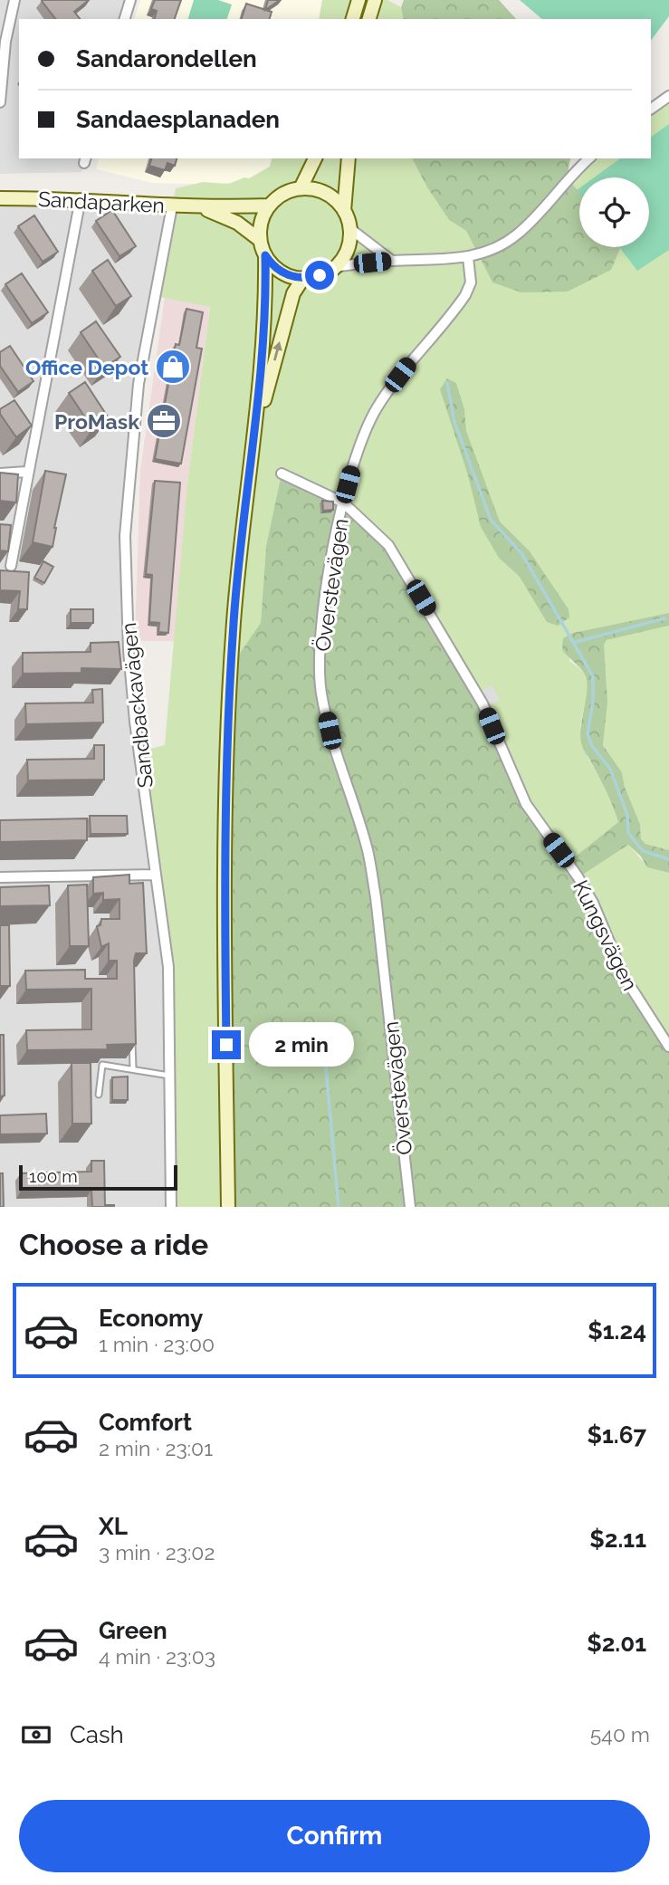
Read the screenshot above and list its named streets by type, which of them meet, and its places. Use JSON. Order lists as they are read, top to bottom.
{
  "streets": {
    "main road": ["Sandaparken"],
    "street": ["Överstevägen", "Sandbackavägen", "Kungsvägen"]
  },
  "crossings": [
    ["Sandaparken", "Sandbackavägen"],
    ["Överstevägen", "Kungsvägen"]
  ],
  "places": {
    "shop": ["Office Depot"],
    "office": ["ProMask"]
  },
  "scale_bar": "100 m",
  "page": {
    "banner": ["Sandarondellen", "Sandaesplanaden"],
    "bubble": "2 min",
    "scale": "100 m",
    "heading": "Choose a ride",
    "list": [
      {
        "name": "Economy",
        "note": "1 min · 23:00",
        "value": "$1.24"
      },
      {
        "name": "Comfort",
        "note": "2 min · 23:01",
        "value": "$1.67"
      },
      {
        "name": "XL",
        "note": "3 min · 23:02",
        "value": "$2.11"
      },
      {
        "name": "Green",
        "note": "4 min · 23:03",
        "value": "$2.01"
      }
    ],
    "pay": ["Cash", "540 m"],
    "buttons": "Confirm"
  }
}
